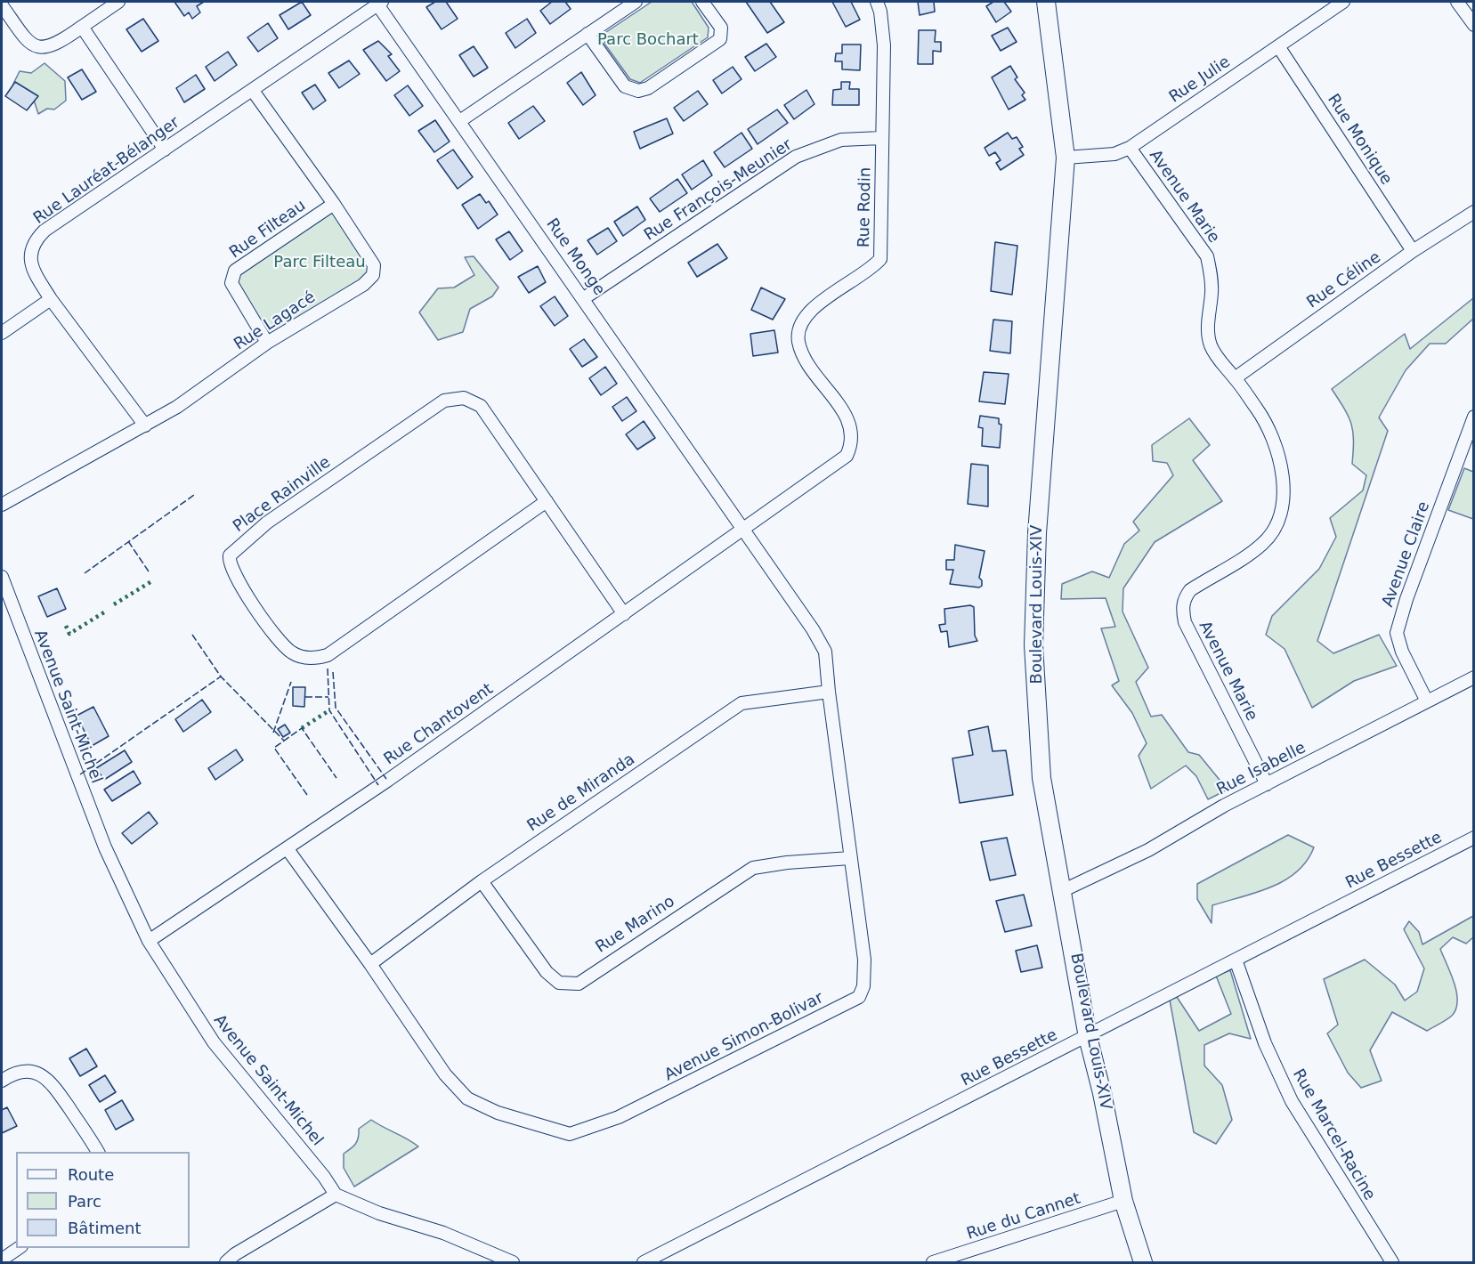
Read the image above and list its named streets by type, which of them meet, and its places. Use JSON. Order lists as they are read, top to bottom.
{
  "streets": {
    "main road": ["Boulevard Louis-XIV"],
    "street": [
      "Rue Julie",
      "Rue Monique",
      "Rue Lauréat-Bélanger",
      "Rue François-Meunier",
      "Avenue Marie",
      "Rue Rodin",
      "Rue Filteau",
      "Rue Monge",
      "Rue Céline",
      "Rue Lagacé",
      "Place Rainville",
      "Avenue Claire",
      "Avenue Saint-Michel",
      "Rue Chantovent",
      "Rue Isabelle",
      "Rue de Miranda",
      "Rue Bessette",
      "Rue Marino",
      "Avenue Simon-Bolivar",
      "Rue Marcel-Racine",
      "Rue du Cannet"
    ]
  },
  "crossings": [
    ["Rue Julie", "Rue Monique"],
    ["Rue Julie", "Avenue Marie"],
    ["Rue Julie", "Boulevard Louis-XIV"],
    ["Rue Monique", "Rue Céline"],
    ["Rue Lauréat-Bélanger", "Rue Monge"],
    ["Rue Lauréat-Bélanger", "Rue Lagacé"],
    ["Rue François-Meunier", "Rue Rodin"],
    ["Rue François-Meunier", "Rue Monge"],
    ["Avenue Marie", "Rue Céline"],
    ["Avenue Marie", "Rue Isabelle"],
    ["Rue Rodin", "Rue Monge"],
    ["Rue Rodin", "Rue Chantovent"],
    ["Rue Rodin", "Avenue Simon-Bolivar"],
    ["Rue Filteau", "Rue Lagacé"],
    ["Rue Monge", "Rue Chantovent"],
    ["Rue Monge", "Avenue Simon-Bolivar"],
    ["Place Rainville", "Rue Chantovent"],
    ["Avenue Claire", "Rue Isabelle"],
    ["Boulevard Louis-XIV", "Rue Isabelle"],
    ["Boulevard Louis-XIV", "Rue Bessette"],
    ["Boulevard Louis-XIV", "Rue du Cannet"],
    ["Avenue Saint-Michel", "Rue Chantovent"],
    ["Rue Chantovent", "Avenue Simon-Bolivar"],
    ["Rue de Miranda", "Rue Marino"],
    ["Rue de Miranda", "Avenue Simon-Bolivar"],
    ["Rue Bessette", "Rue Marcel-Racine"],
    ["Rue Marino", "Avenue Simon-Bolivar"]
  ],
  "parks": ["Parc Bochart", "Parc Filteau"],
  "legend": ["Route", "Parc", "Bâtiment"]
}
